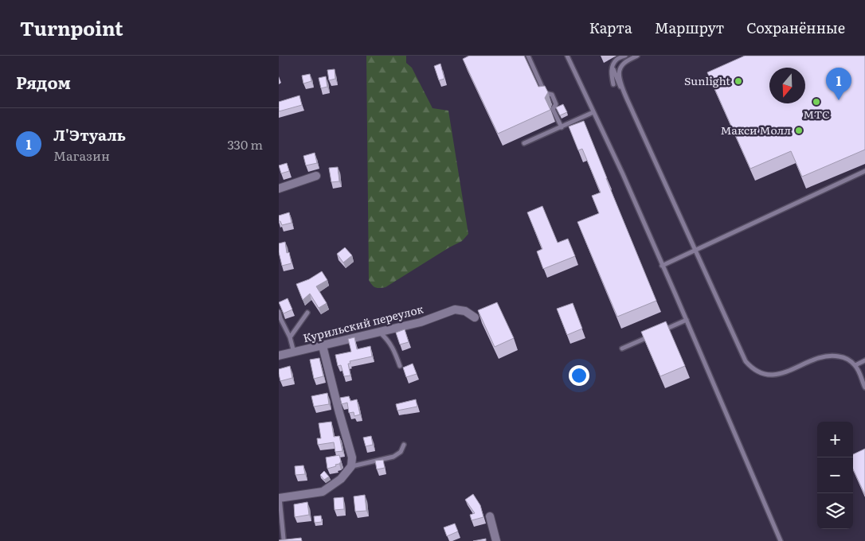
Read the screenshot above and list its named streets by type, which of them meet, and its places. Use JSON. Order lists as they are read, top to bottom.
{
  "streets": {
    "street": ["Курильский переулок"]
  },
  "places": ["Sunlight", "МТС", "Макси Молл"],
  "north": "bottom",
  "page": {
    "header": "Turnpoint",
    "nav": ["Карта", "Маршрут", "Сохранённые"],
    "heading": "Рядом",
    "pins": "1",
    "list": [
      {
        "mark": "1",
        "name": "Л'Этуаль",
        "note": "Магазин",
        "value": "330 m"
      }
    ],
    "map_buttons": ["+", "−"]
  }
}
